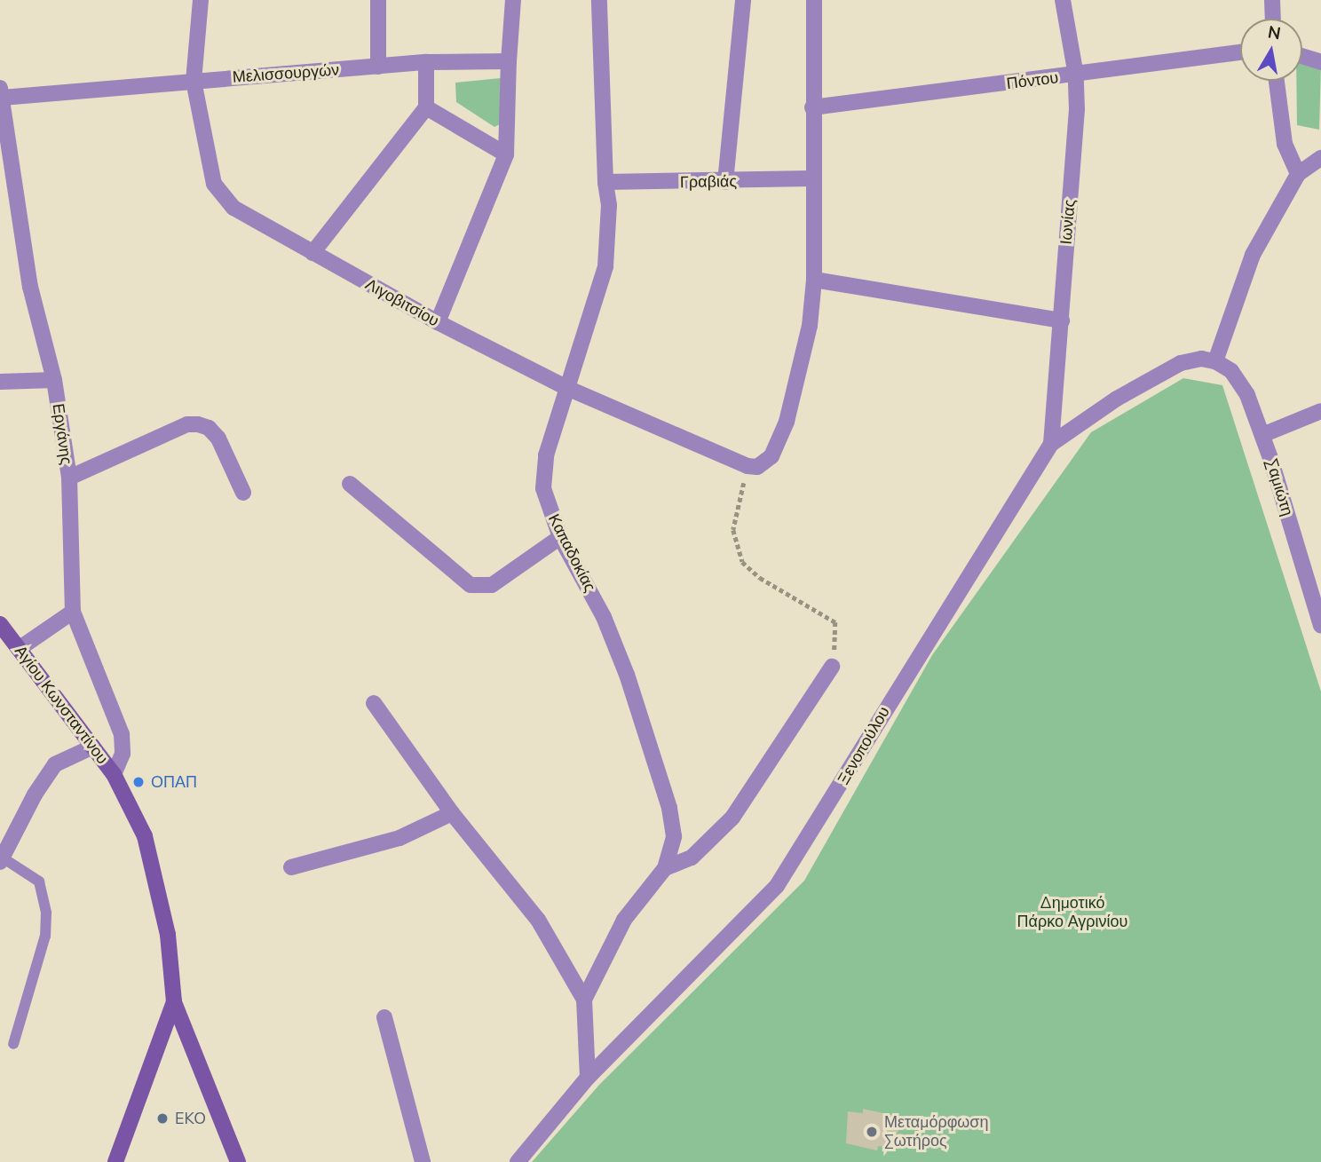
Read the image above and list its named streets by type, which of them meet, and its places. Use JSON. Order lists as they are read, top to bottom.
{
  "streets": {
    "main road": ["Αγίου Κωνσταντίνου"],
    "street": [
      "Μελισσουργών",
      "Πόντου",
      "Γραβιάς",
      "Ιωνίας",
      "Λιγοβιτσίου",
      "Εργάνης",
      "Σαμιώτη",
      "Καπαδοκίας",
      "Ξενοπούλου"
    ]
  },
  "crossings": [
    ["Μελισσουργών", "Λιγοβιτσίου"],
    ["Μελισσουργών", "Εργάνης"],
    ["Πόντου", "Ιωνίας"],
    ["Γραβιάς", "Καπαδοκίας"],
    ["Ιωνίας", "Ξενοπούλου"],
    ["Λιγοβιτσίου", "Καπαδοκίας"],
    ["Εργάνης", "Αγίου Κωνσταντίνου"],
    ["Σαμιώτη", "Ξενοπούλου"],
    ["Καπαδοκίας", "Ξενοπούλου"]
  ],
  "parks": ["Δημοτικό Πάρκο Αγρινίου"],
  "places": ["ΟΠΑΠ", "EKO", "Μεταμόρφωση Σωτήρος"],
  "north": "top"
}
